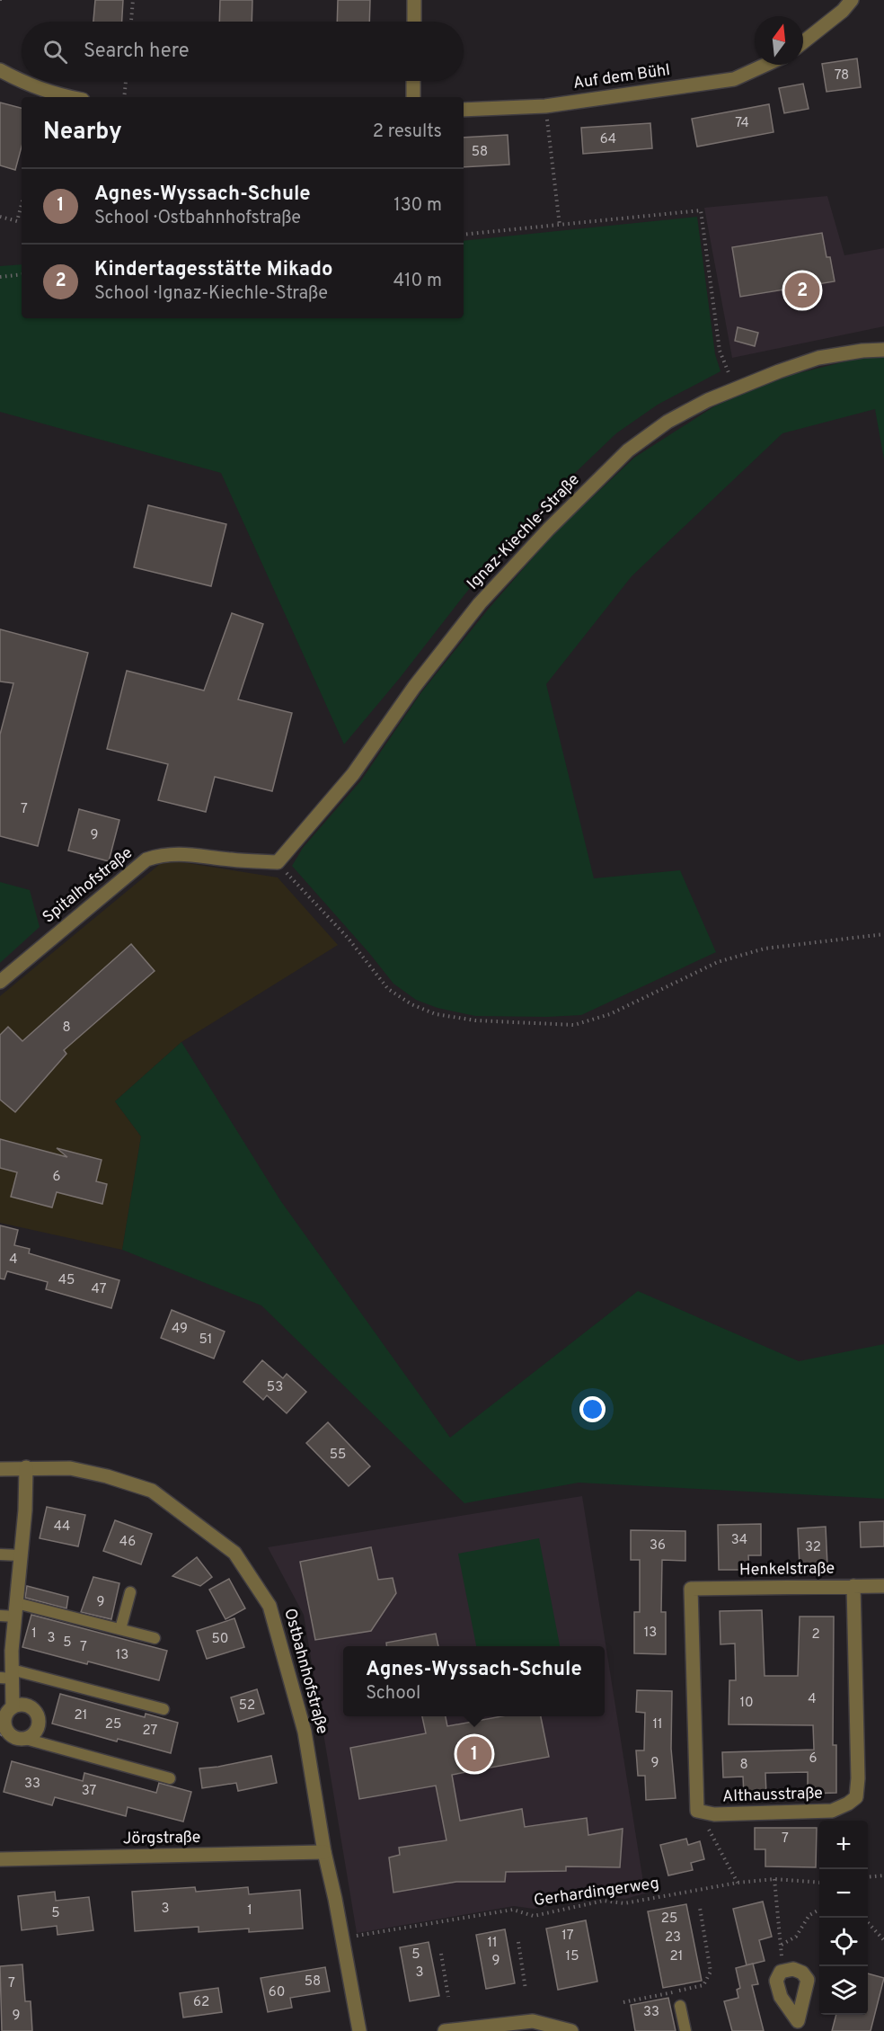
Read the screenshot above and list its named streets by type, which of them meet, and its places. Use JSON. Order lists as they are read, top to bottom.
{
  "streets": {
    "street": [
      "Auf dem Bühl",
      "Ignaz-Kiechle-Straße",
      "Spitalhofstraße",
      "Henkelstraße",
      "Ostbahnhofstraße",
      "Althausstraße",
      "Jörgstraße"
    ],
    "path": ["Gerhardingerweg"]
  },
  "crossings": [
    ["Ignaz-Kiechle-Straße", "Spitalhofstraße"],
    ["Henkelstraße", "Althausstraße"],
    ["Ostbahnhofstraße", "Jörgstraße"],
    ["Ostbahnhofstraße", "Gerhardingerweg"]
  ],
  "house_numbers": [
    "78",
    "74",
    "64",
    "58",
    "7",
    "9",
    "8",
    "6",
    "4",
    "45",
    "47",
    "49",
    "51",
    "53",
    "55",
    "44",
    "34",
    "46",
    "36",
    "32",
    "9",
    "13",
    "1",
    "2",
    "3",
    "50",
    "5",
    "7",
    "13",
    "4",
    "10",
    "52",
    "21",
    "25",
    "11",
    "27",
    "6",
    "9",
    "8",
    "33",
    "37",
    "7",
    "3",
    "1",
    "5",
    "25",
    "17",
    "23",
    "11",
    "5",
    "15",
    "21",
    "9",
    "3",
    "58",
    "7",
    "60",
    "62",
    "33",
    "9"
  ],
  "north": "top",
  "page": {
    "search": "Search here",
    "heading": ["Nearby", "2 results"],
    "list": [
      {
        "mark": "1",
        "name": "Agnes-Wyssach-Schule",
        "note": "School · Ostbahnhofstraße",
        "value": "130 m"
      },
      {
        "mark": "2",
        "name": "Kindertagesstätte Mikado",
        "note": "School · Ignaz-Kiechle-Straße",
        "value": "410 m"
      }
    ],
    "pins": ["2", "1"],
    "popup": ["Agnes-Wyssach-Schule", "School"],
    "map_buttons": ["+", "−"]
  }
}
